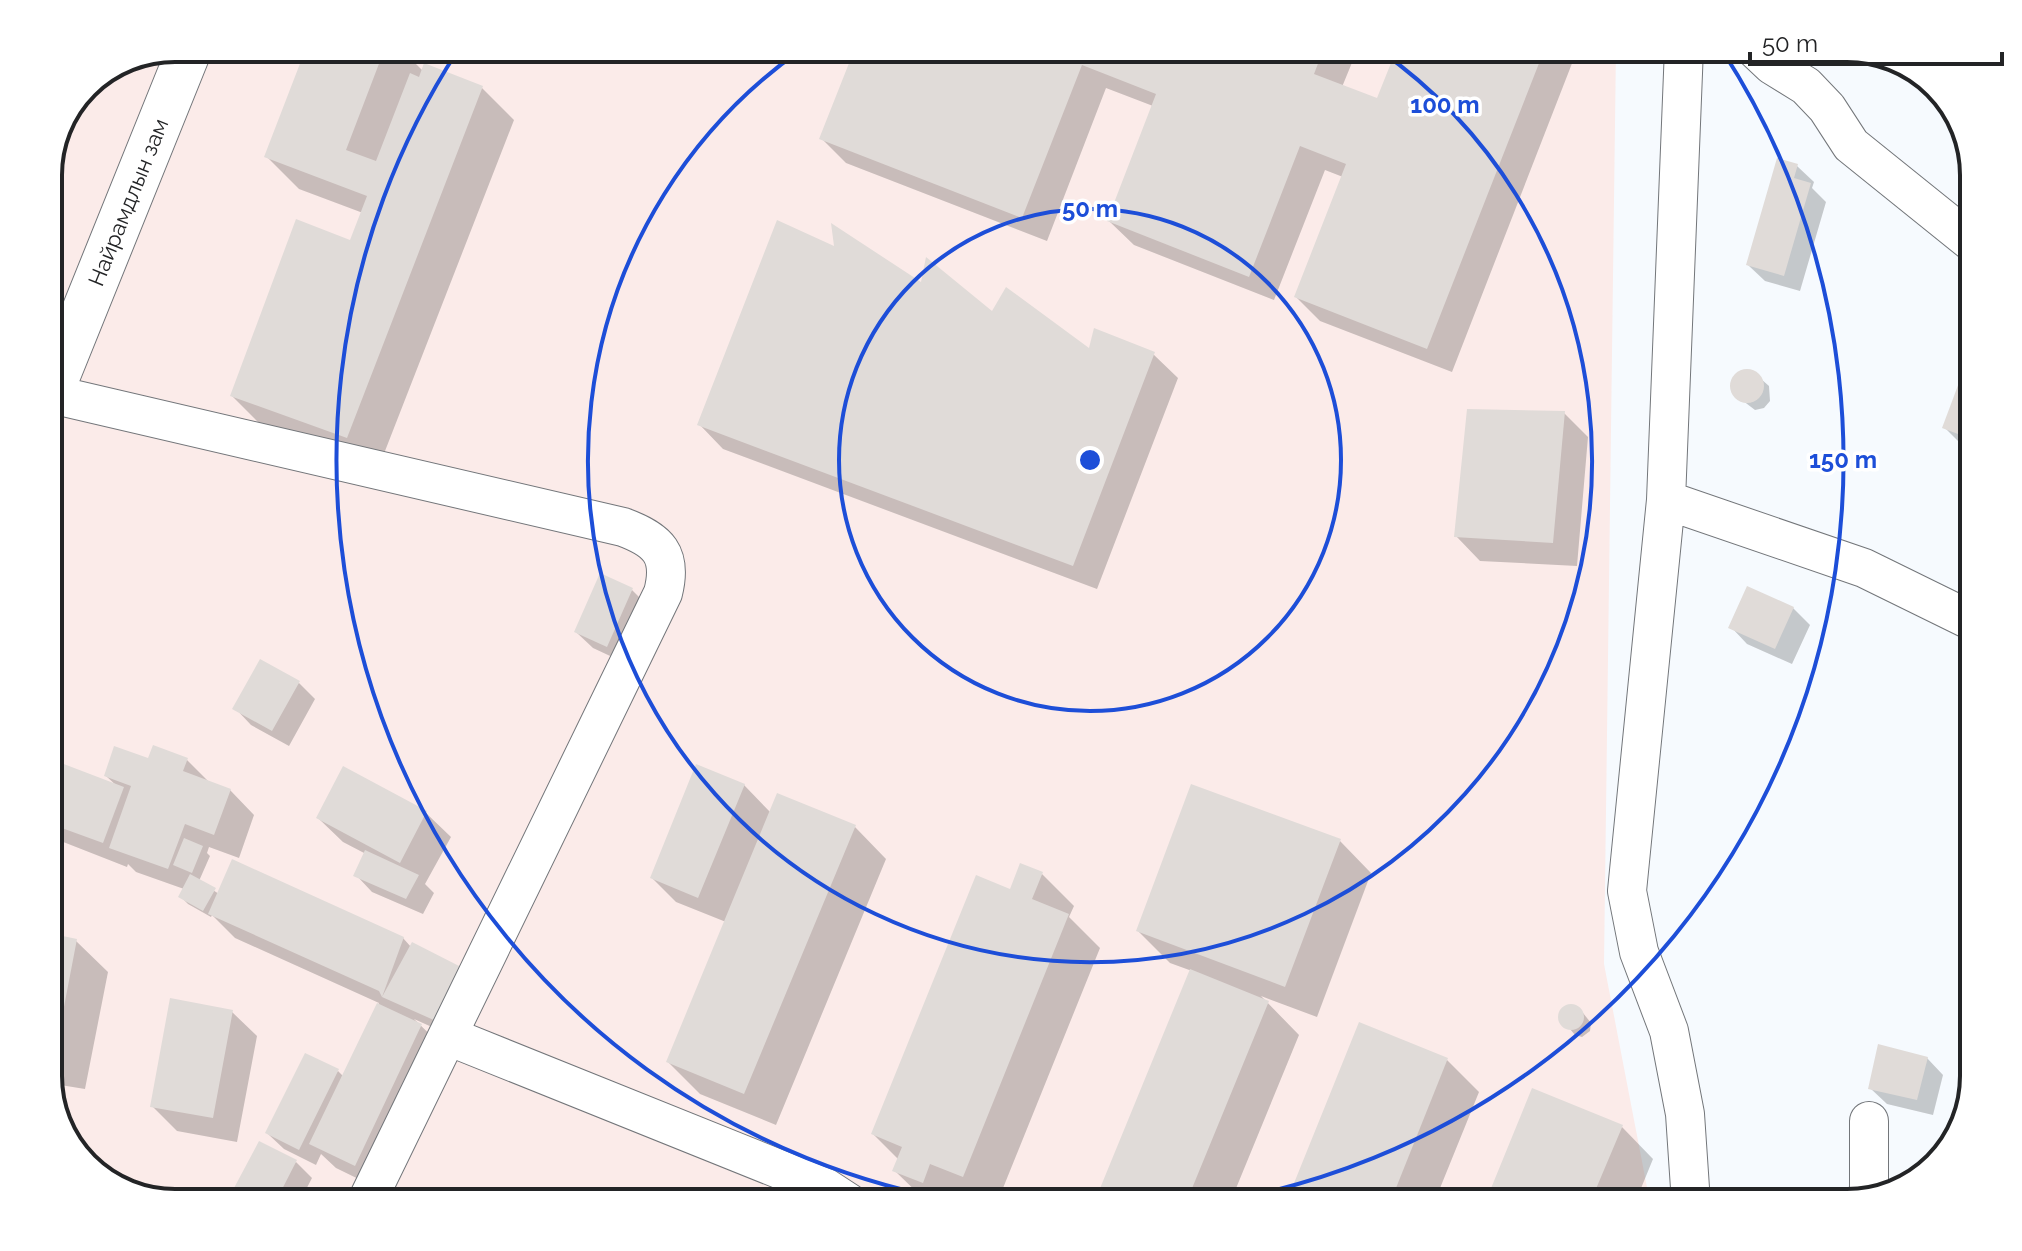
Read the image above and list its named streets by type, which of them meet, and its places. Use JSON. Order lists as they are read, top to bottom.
{
  "streets": {
    "main road": ["Найрамдлын зам"]
  },
  "scale_bar": "50 m",
  "rings": ["100 m", "50 m", "150 m"]
}
